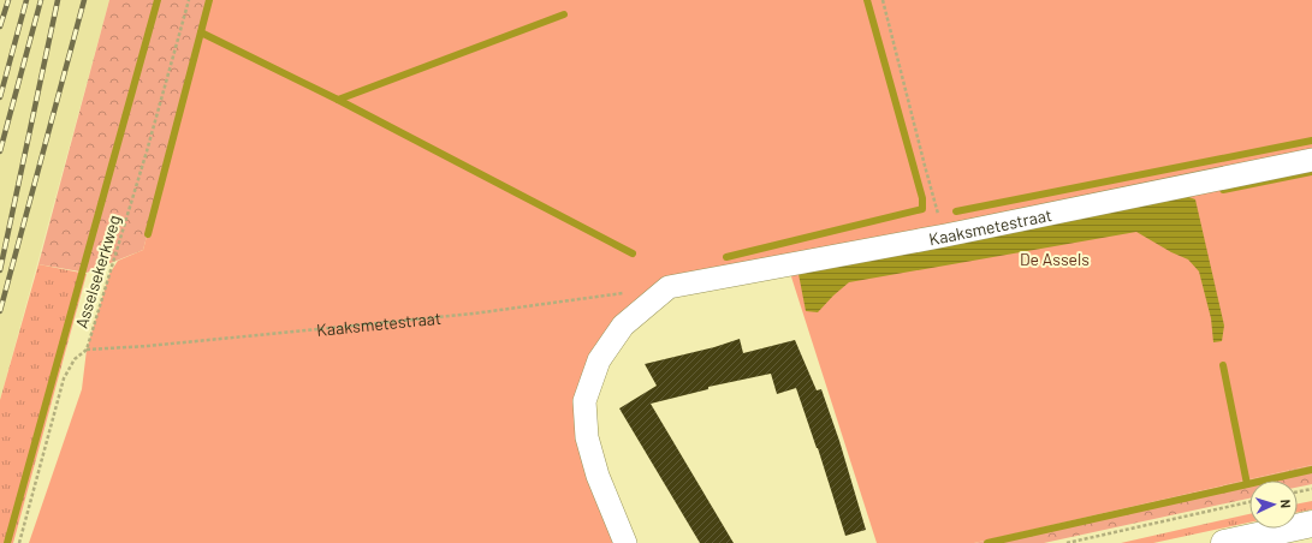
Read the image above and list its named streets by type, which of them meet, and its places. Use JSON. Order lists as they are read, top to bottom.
{
  "streets": {
    "street": ["Kaaksmetestraat"],
    "path": ["Asselsekerkweg"]
  },
  "crossings": [
    ["Kaaksmetestraat", "Asselsekerkweg"]
  ],
  "parks": ["De Assels"],
  "north": "right"
}
